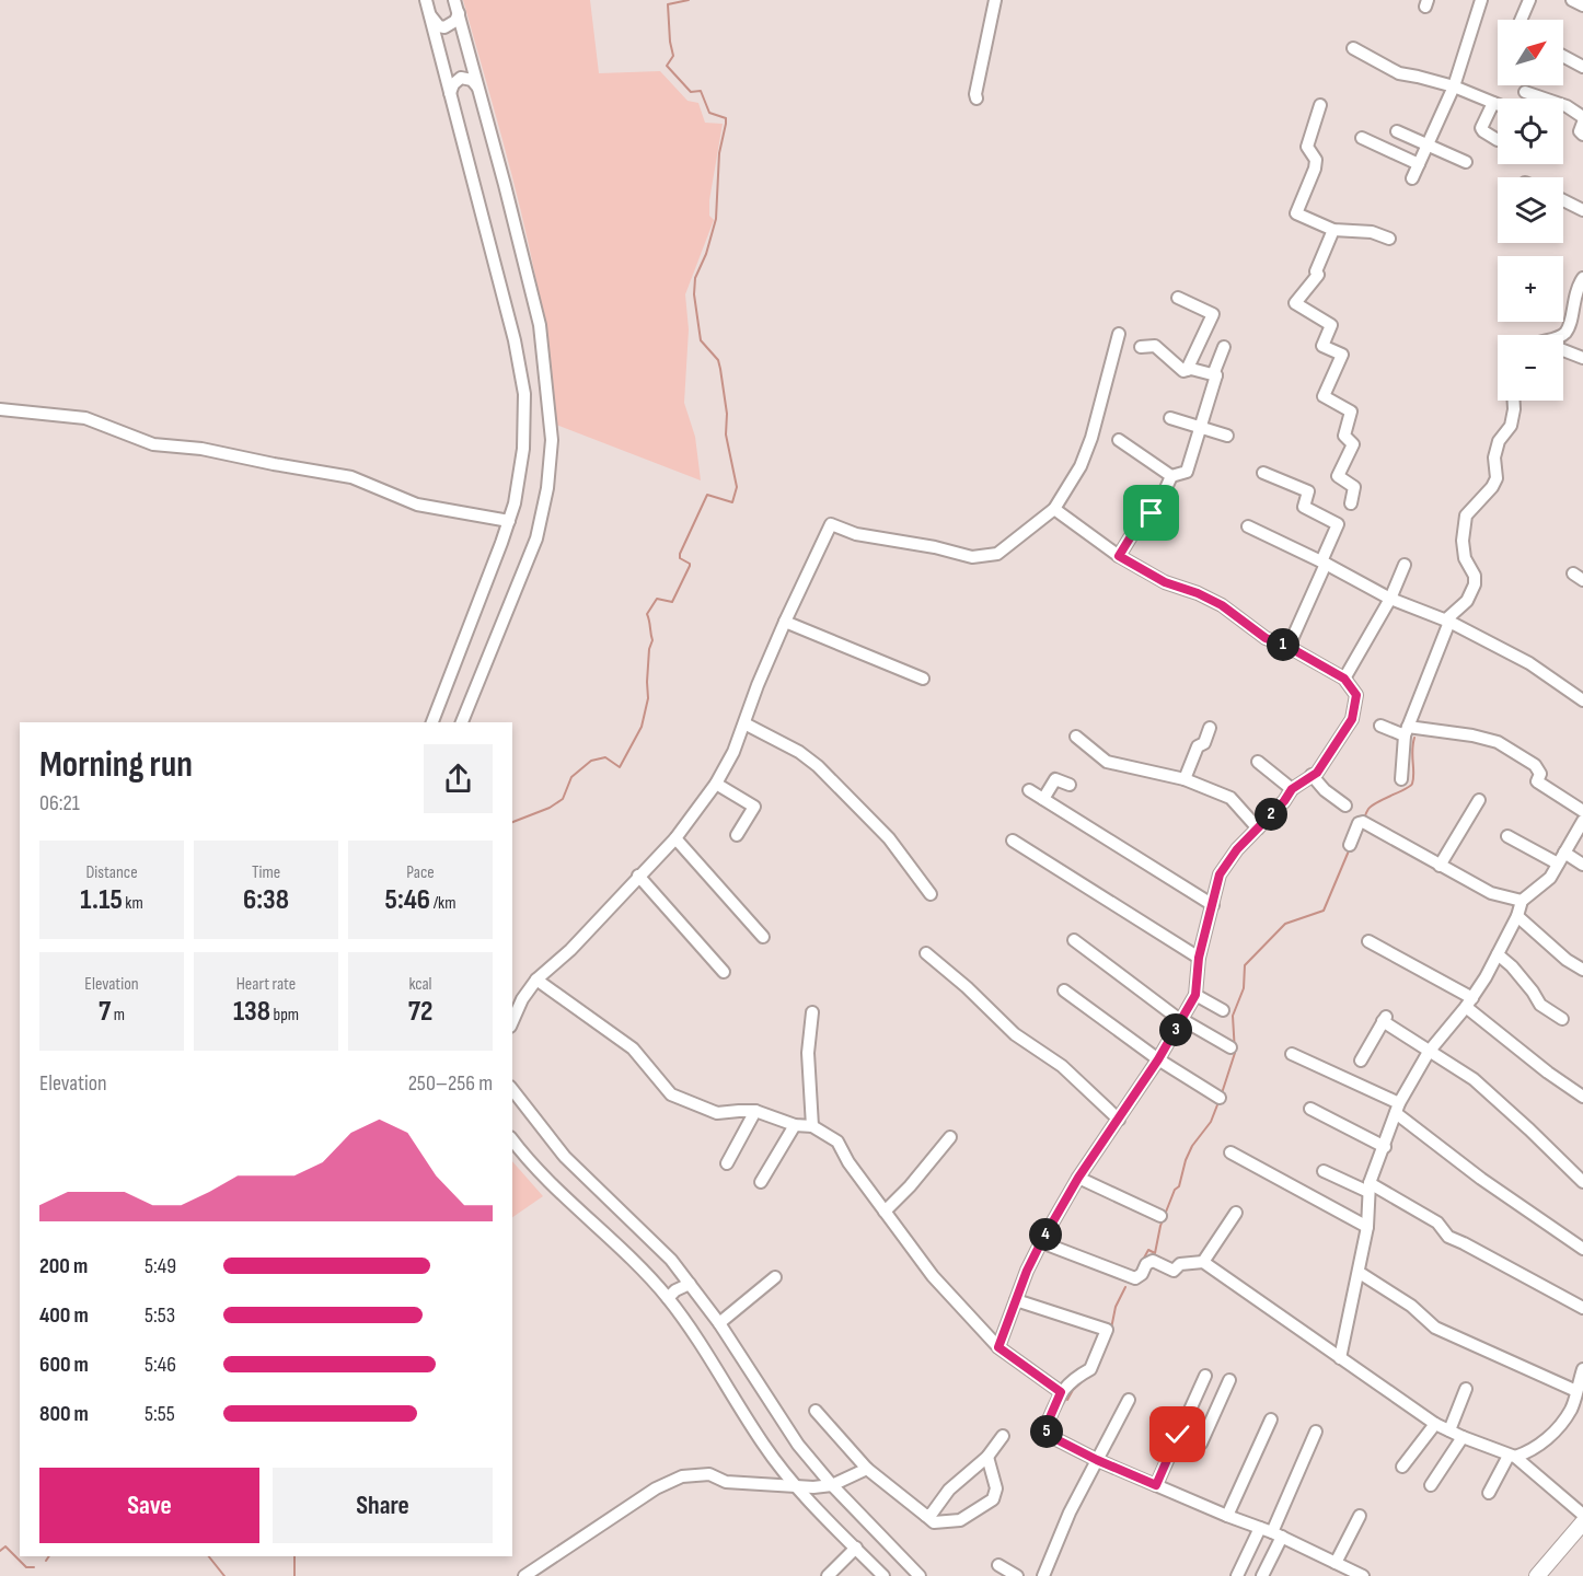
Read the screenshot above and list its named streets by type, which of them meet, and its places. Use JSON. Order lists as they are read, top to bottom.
{
  "north": "top right",
  "page": {
    "map_buttons": ["+", "−"],
    "pins": [
      "1",
      "2",
      "3",
      "4",
      "5"
    ],
    "heading": ["Morning run", "06:21"],
    "stats": [
      ["Distance", "1.15 km"],
      ["Time", "6:38"],
      ["Pace", "5:46 /km"],
      ["Elevation", "7 m"],
      ["Heart rate", "138 bpm"],
      ["kcal", "72"]
    ],
    "chart": ["Elevation", "250–256 m"],
    "list": [
      {
        "name": "200 m",
        "note": "5:49"
      },
      {
        "name": "400 m",
        "note": "5:53"
      },
      {
        "name": "600 m",
        "note": "5:46"
      },
      {
        "name": "800 m",
        "note": "5:55"
      }
    ],
    "buttons": ["Save", "Share"]
  }
}
